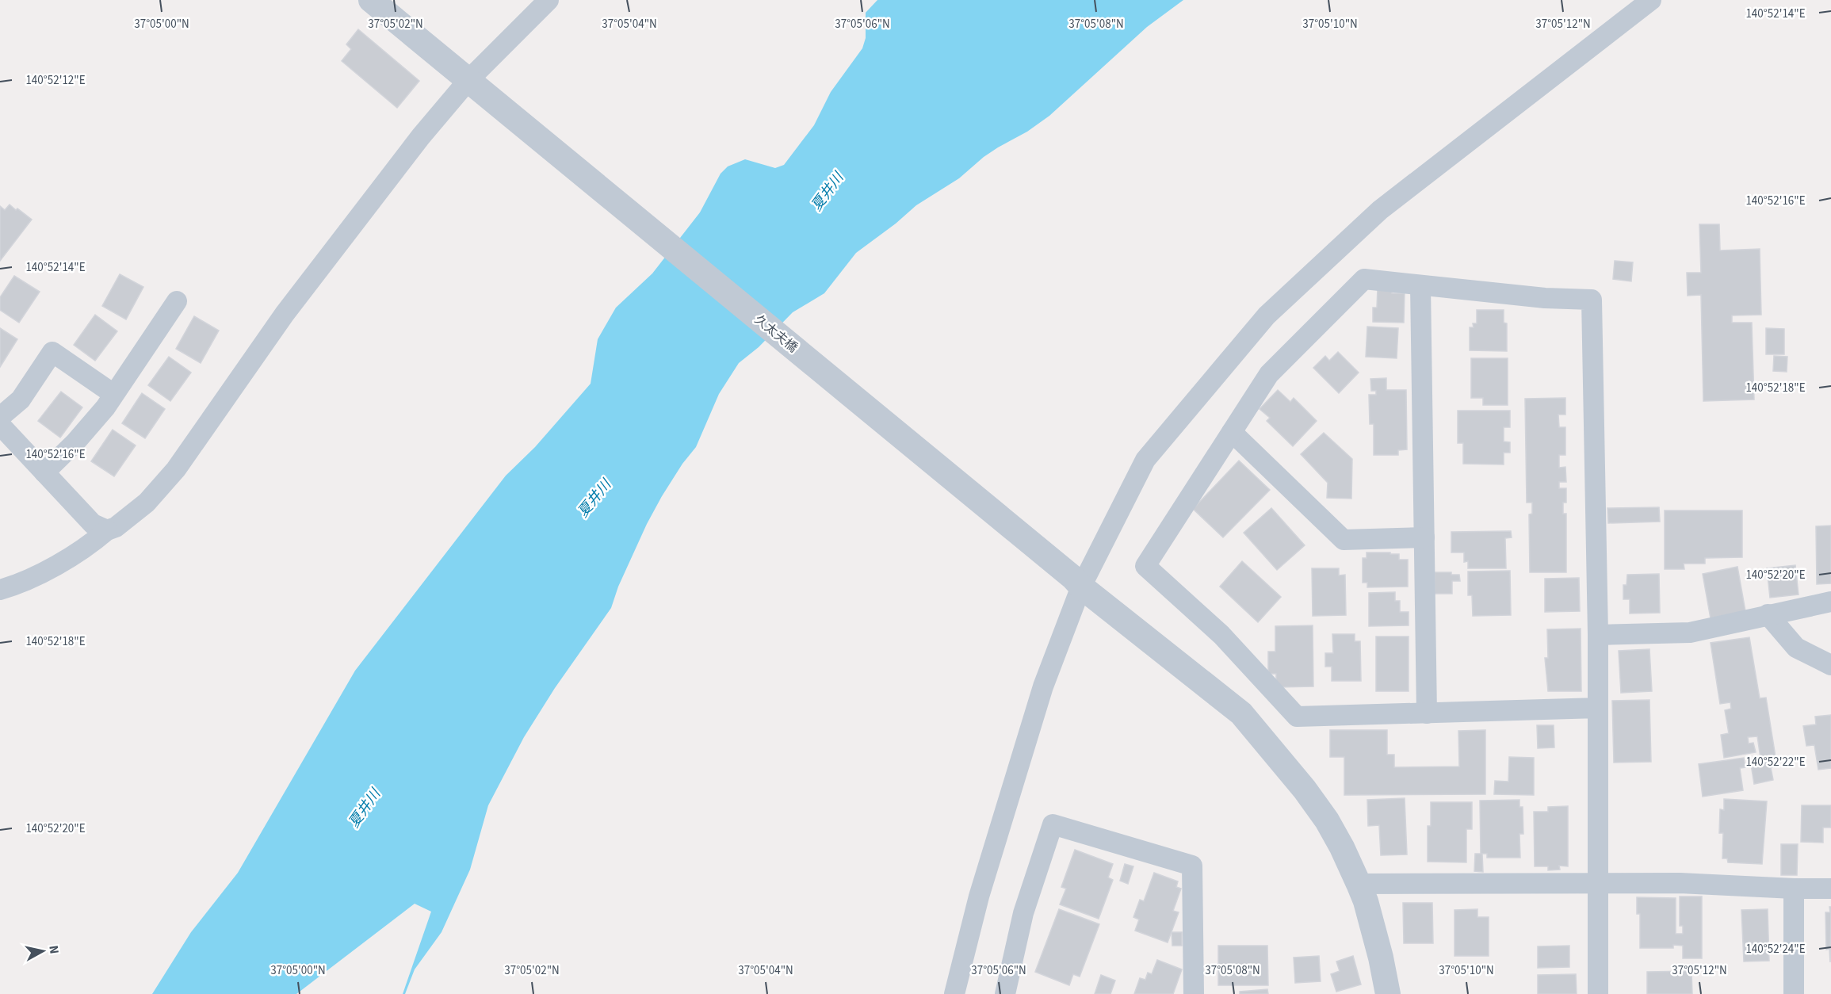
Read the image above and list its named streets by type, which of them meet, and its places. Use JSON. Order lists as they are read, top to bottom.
{
  "streets": {
    "street": ["久太夫橋"]
  },
  "water": ["夏井川"],
  "north": "right",
  "coordinates": [
    "140°52'14\"E",
    "37°05'00\"N",
    "37°05'02\"N",
    "37°05'04\"N",
    "37°05'06\"N",
    "37°05'08\"N",
    "37°05'10\"N",
    "37°05'12\"N",
    "140°52'12\"E",
    "140°52'16\"E",
    "140°52'18\"E",
    "140°52'20\"E",
    "140°52'22\"E",
    "140°52'24\"E"
  ]
}
